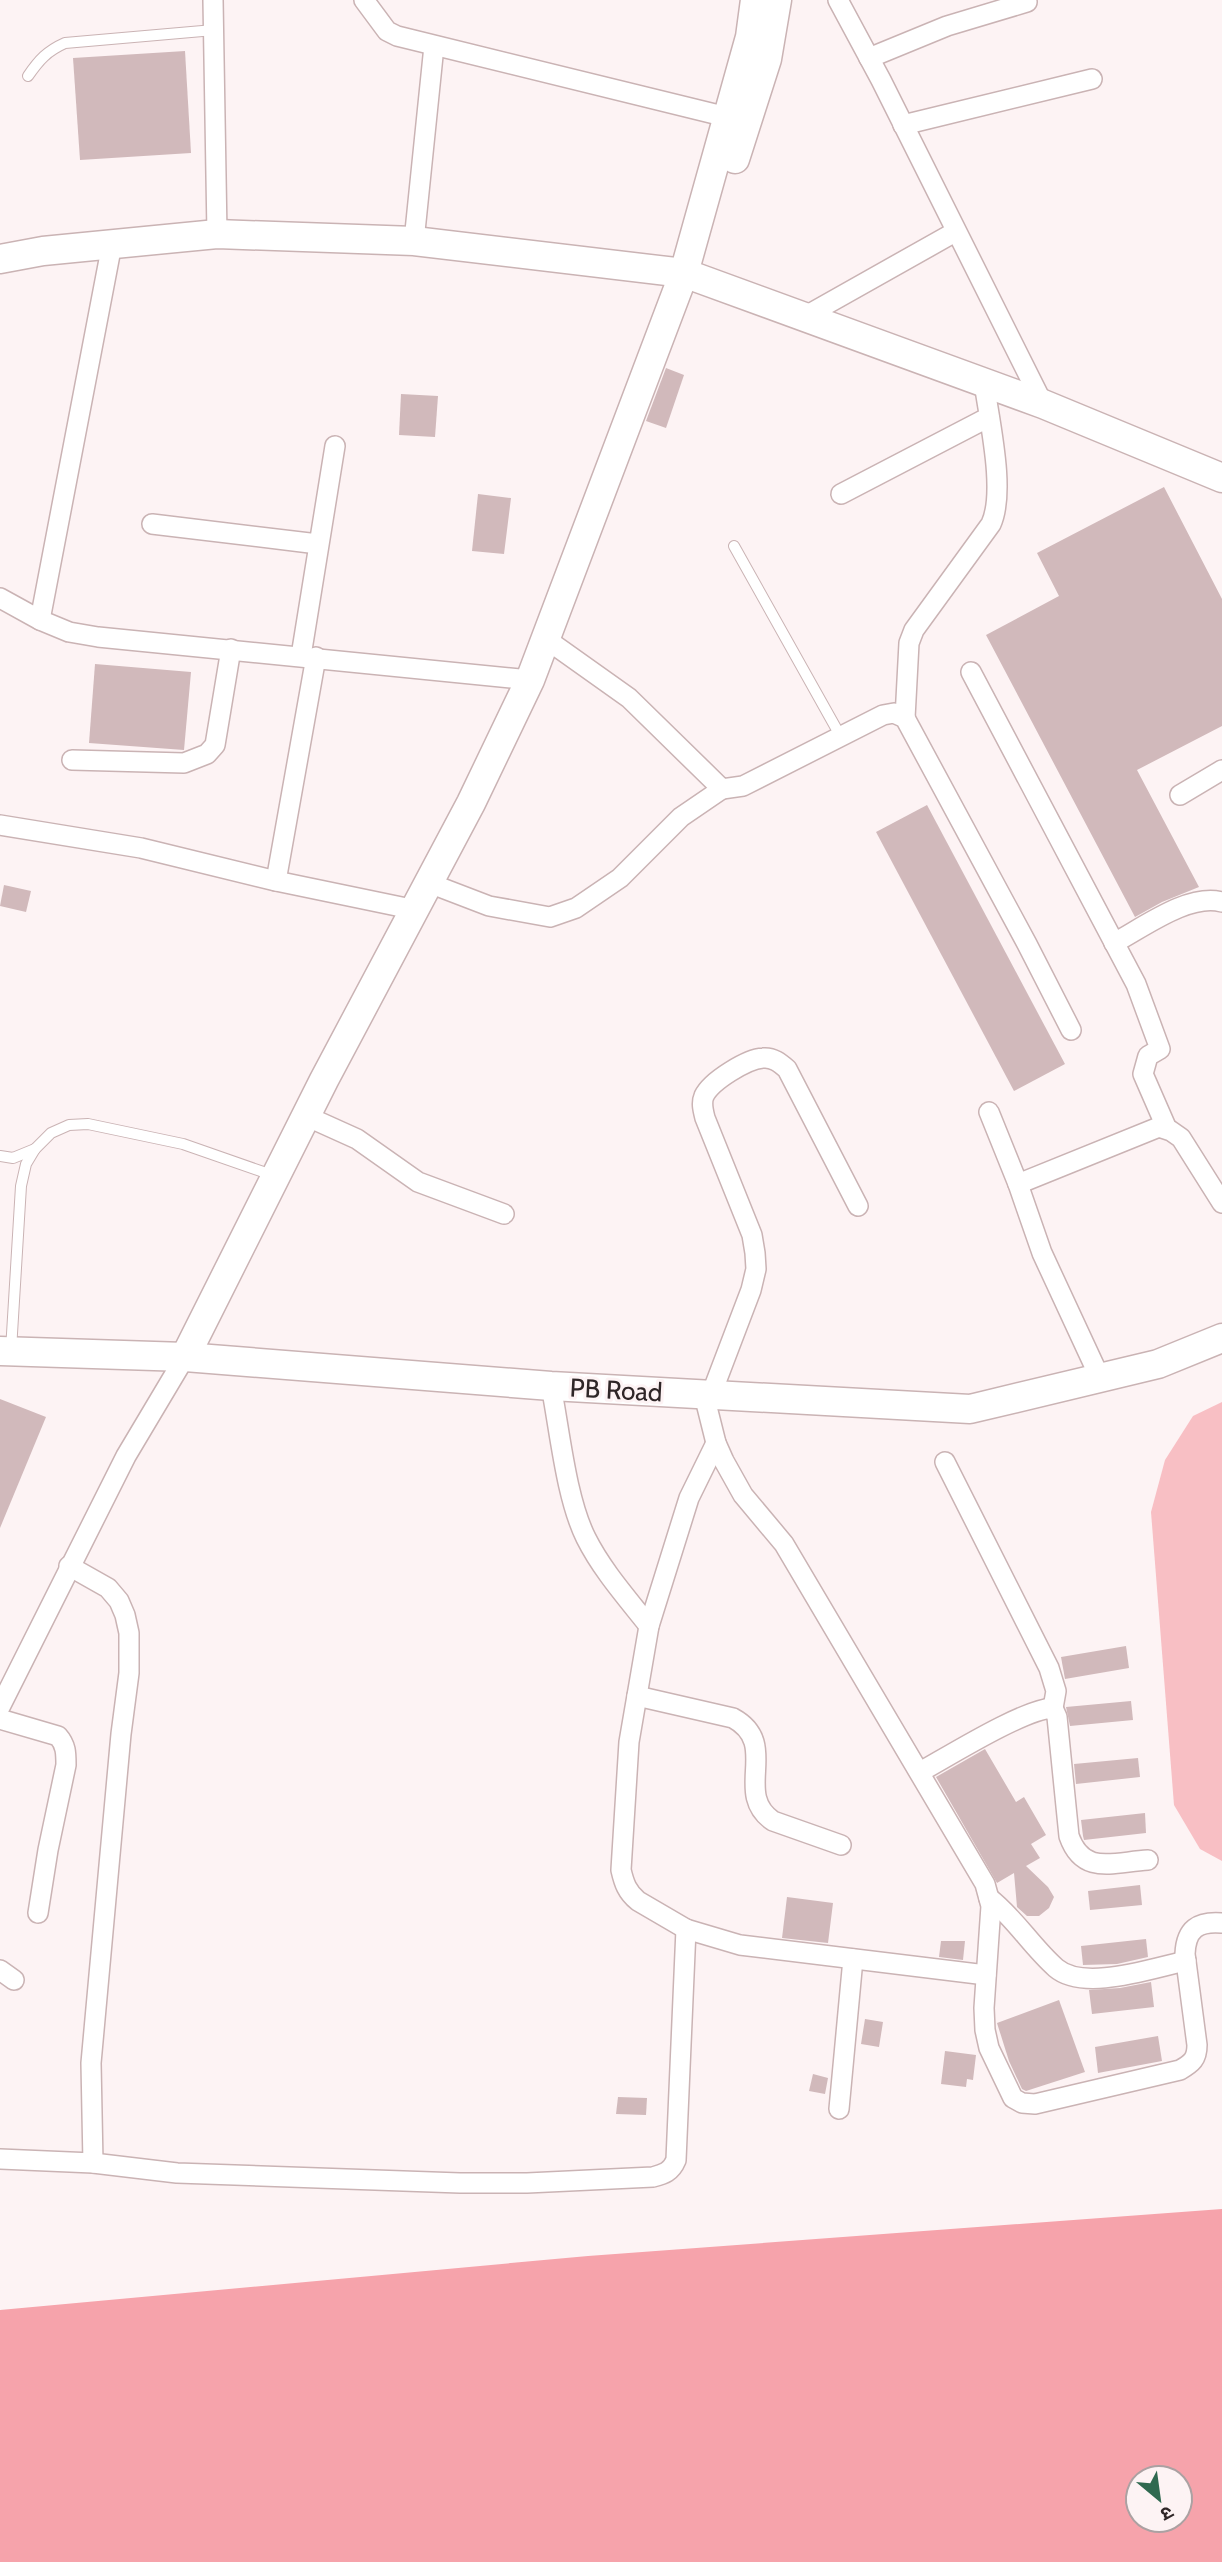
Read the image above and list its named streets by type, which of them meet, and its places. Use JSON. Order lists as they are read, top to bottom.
{
  "streets": {
    "street": ["PB Road"]
  },
  "north": "bottom right"
}
